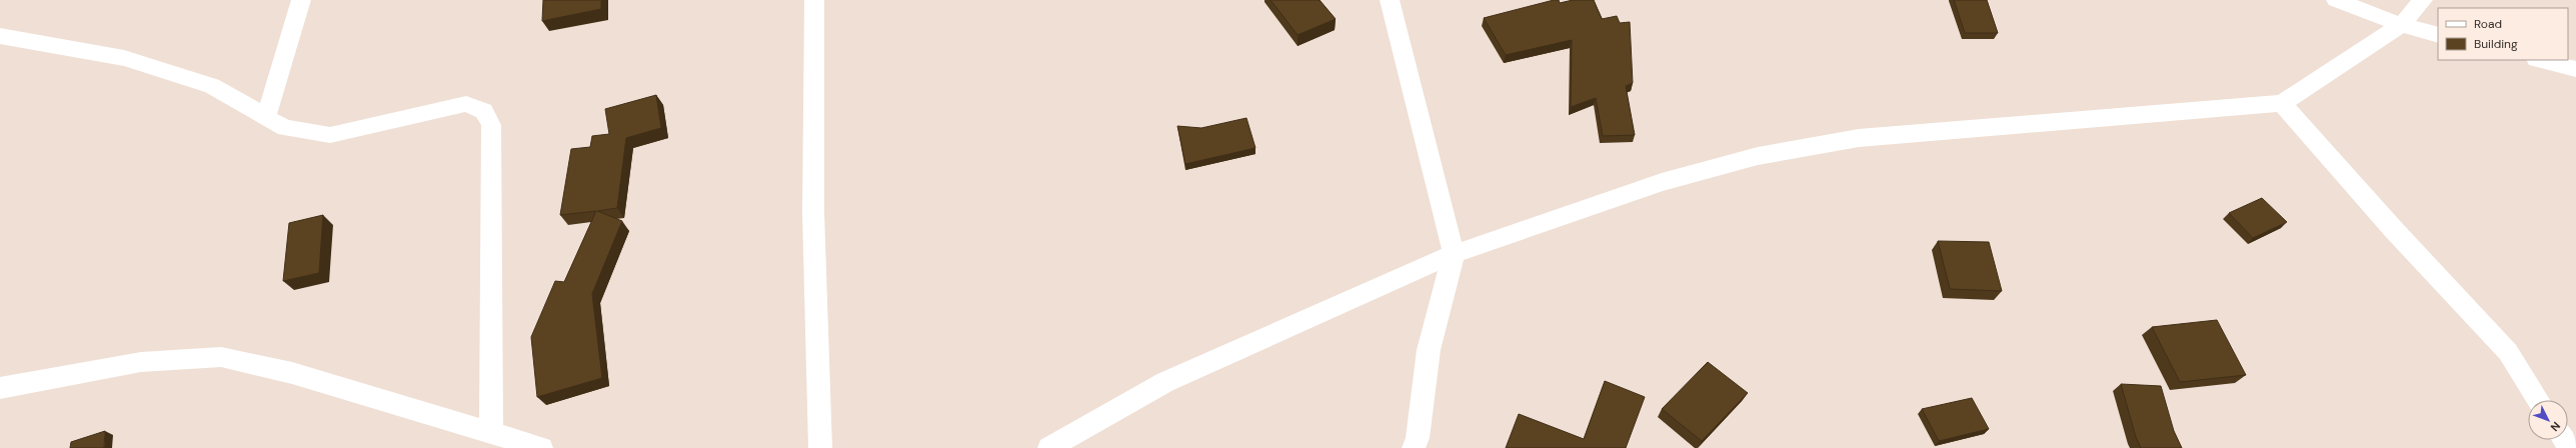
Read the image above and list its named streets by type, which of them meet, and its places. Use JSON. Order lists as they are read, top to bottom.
{
  "legend": ["Road", "Building"],
  "north": "bottom right"
}
